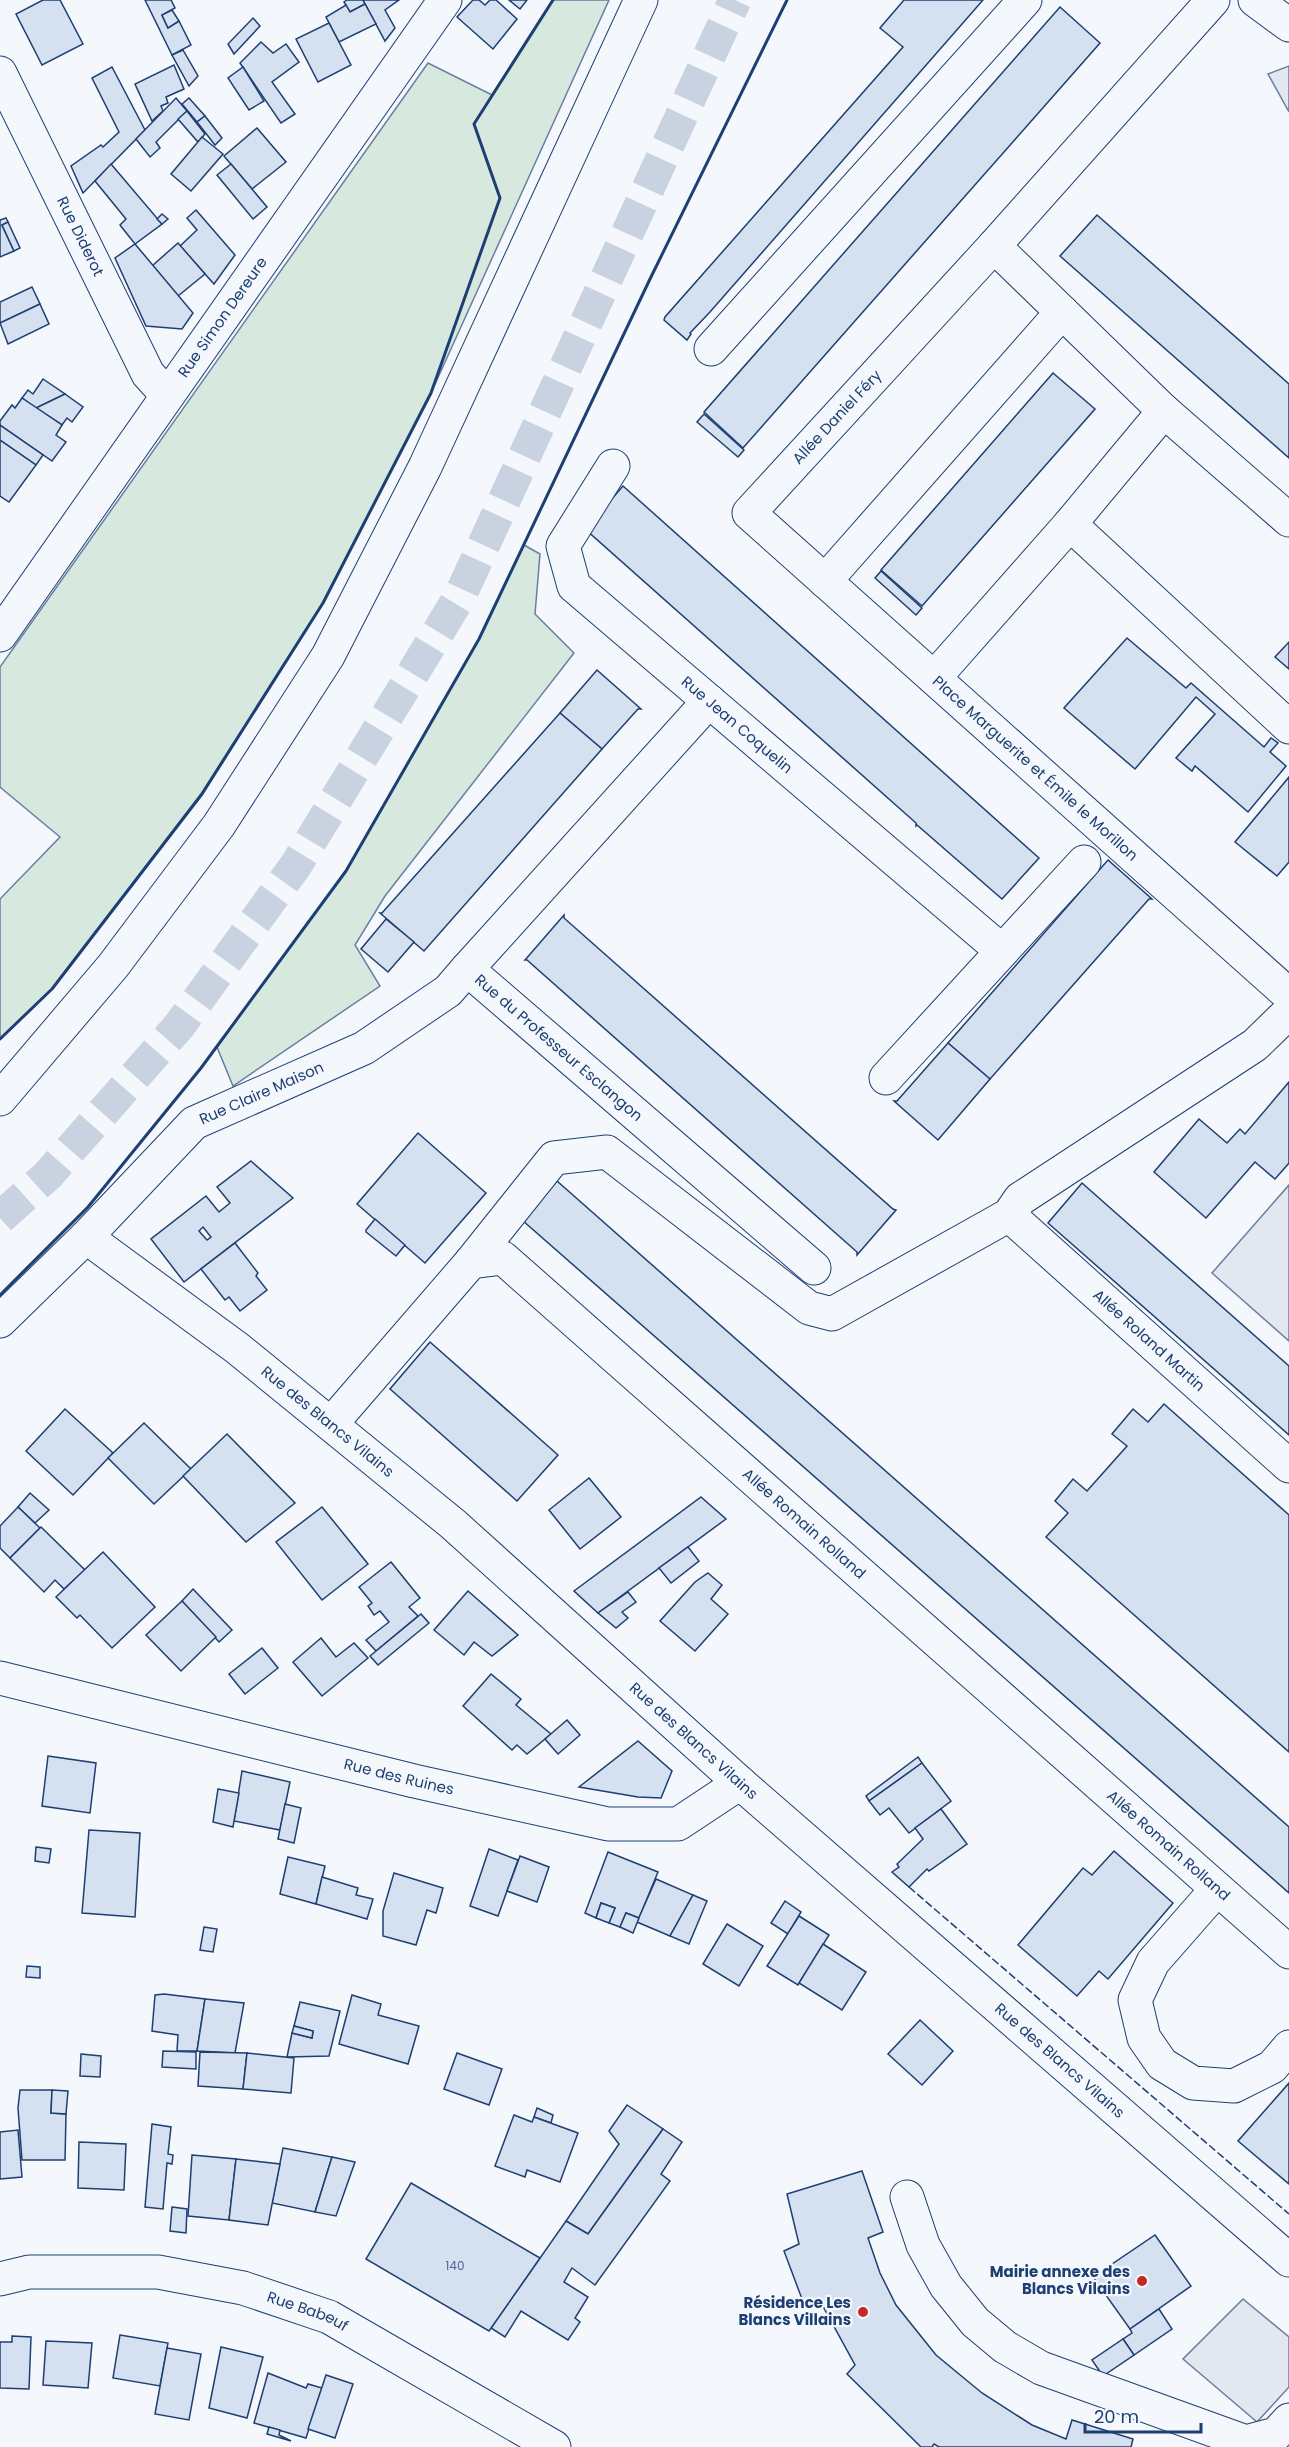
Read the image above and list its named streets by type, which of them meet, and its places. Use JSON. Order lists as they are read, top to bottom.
{
  "streets": {
    "main road": [
      "Rue Diderot",
      "Rue Simon Dereure",
      "Allée Daniel Féry",
      "Rue Jean Coquelin",
      "Place Marguerite et Émile le Morillon",
      "Rue du Professeur Esclangon",
      "Rue Claire Maison",
      "Allée Roland Martin",
      "Rue des Blancs Vilains",
      "Allée Romain Rolland",
      "Rue des Ruines",
      "Rue Babeuf"
    ]
  },
  "crossings": [
    ["Rue Diderot", "Rue Simon Dereure"],
    ["Allée Daniel Féry", "Place Marguerite et Émile le Morillon"],
    ["Rue Jean Coquelin", "Rue du Professeur Esclangon"],
    ["Rue du Professeur Esclangon", "Rue Claire Maison"],
    ["Rue Claire Maison", "Rue des Blancs Vilains"],
    ["Rue des Blancs Vilains", "Rue des Ruines"]
  ],
  "places": ["Mairie annexe des Blancs Vilains", "Résidence Les Blancs Villains"],
  "house_numbers": ["140"],
  "scale_bar": "20 m"
}
